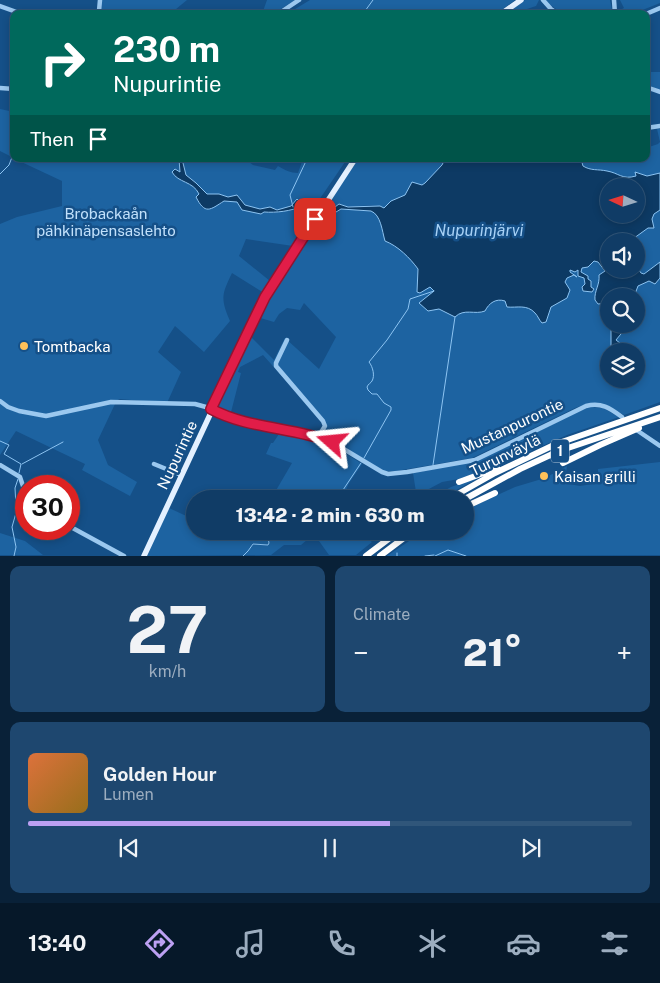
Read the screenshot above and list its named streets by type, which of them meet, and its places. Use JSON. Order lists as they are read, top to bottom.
{
  "streets": {
    "highway": ["1", "Turunväylä"],
    "main road": ["Nupurintie"],
    "street": ["Mustanpurontie"]
  },
  "crossings": [
    ["Mustanpurontie", "Nupurintie"]
  ],
  "water": ["Nupurinjärvi"],
  "parks": ["Brobackaån pähkinäpensaslehto"],
  "places": ["Tomtbacka", "Kaisan grilli"],
  "north": "left",
  "page": {
    "turn": ["230 m", "Nupurintie"],
    "then": "Then",
    "limit": "30",
    "trip": "13:42 · 2 min · 630 m",
    "tile": [
      ["27", "km/h"],
      "Climate"
    ],
    "heat": ["−", "21°", "+"],
    "song": ["Golden Hour", "Lumen"],
    "tabs": "13:40"
  }
}
